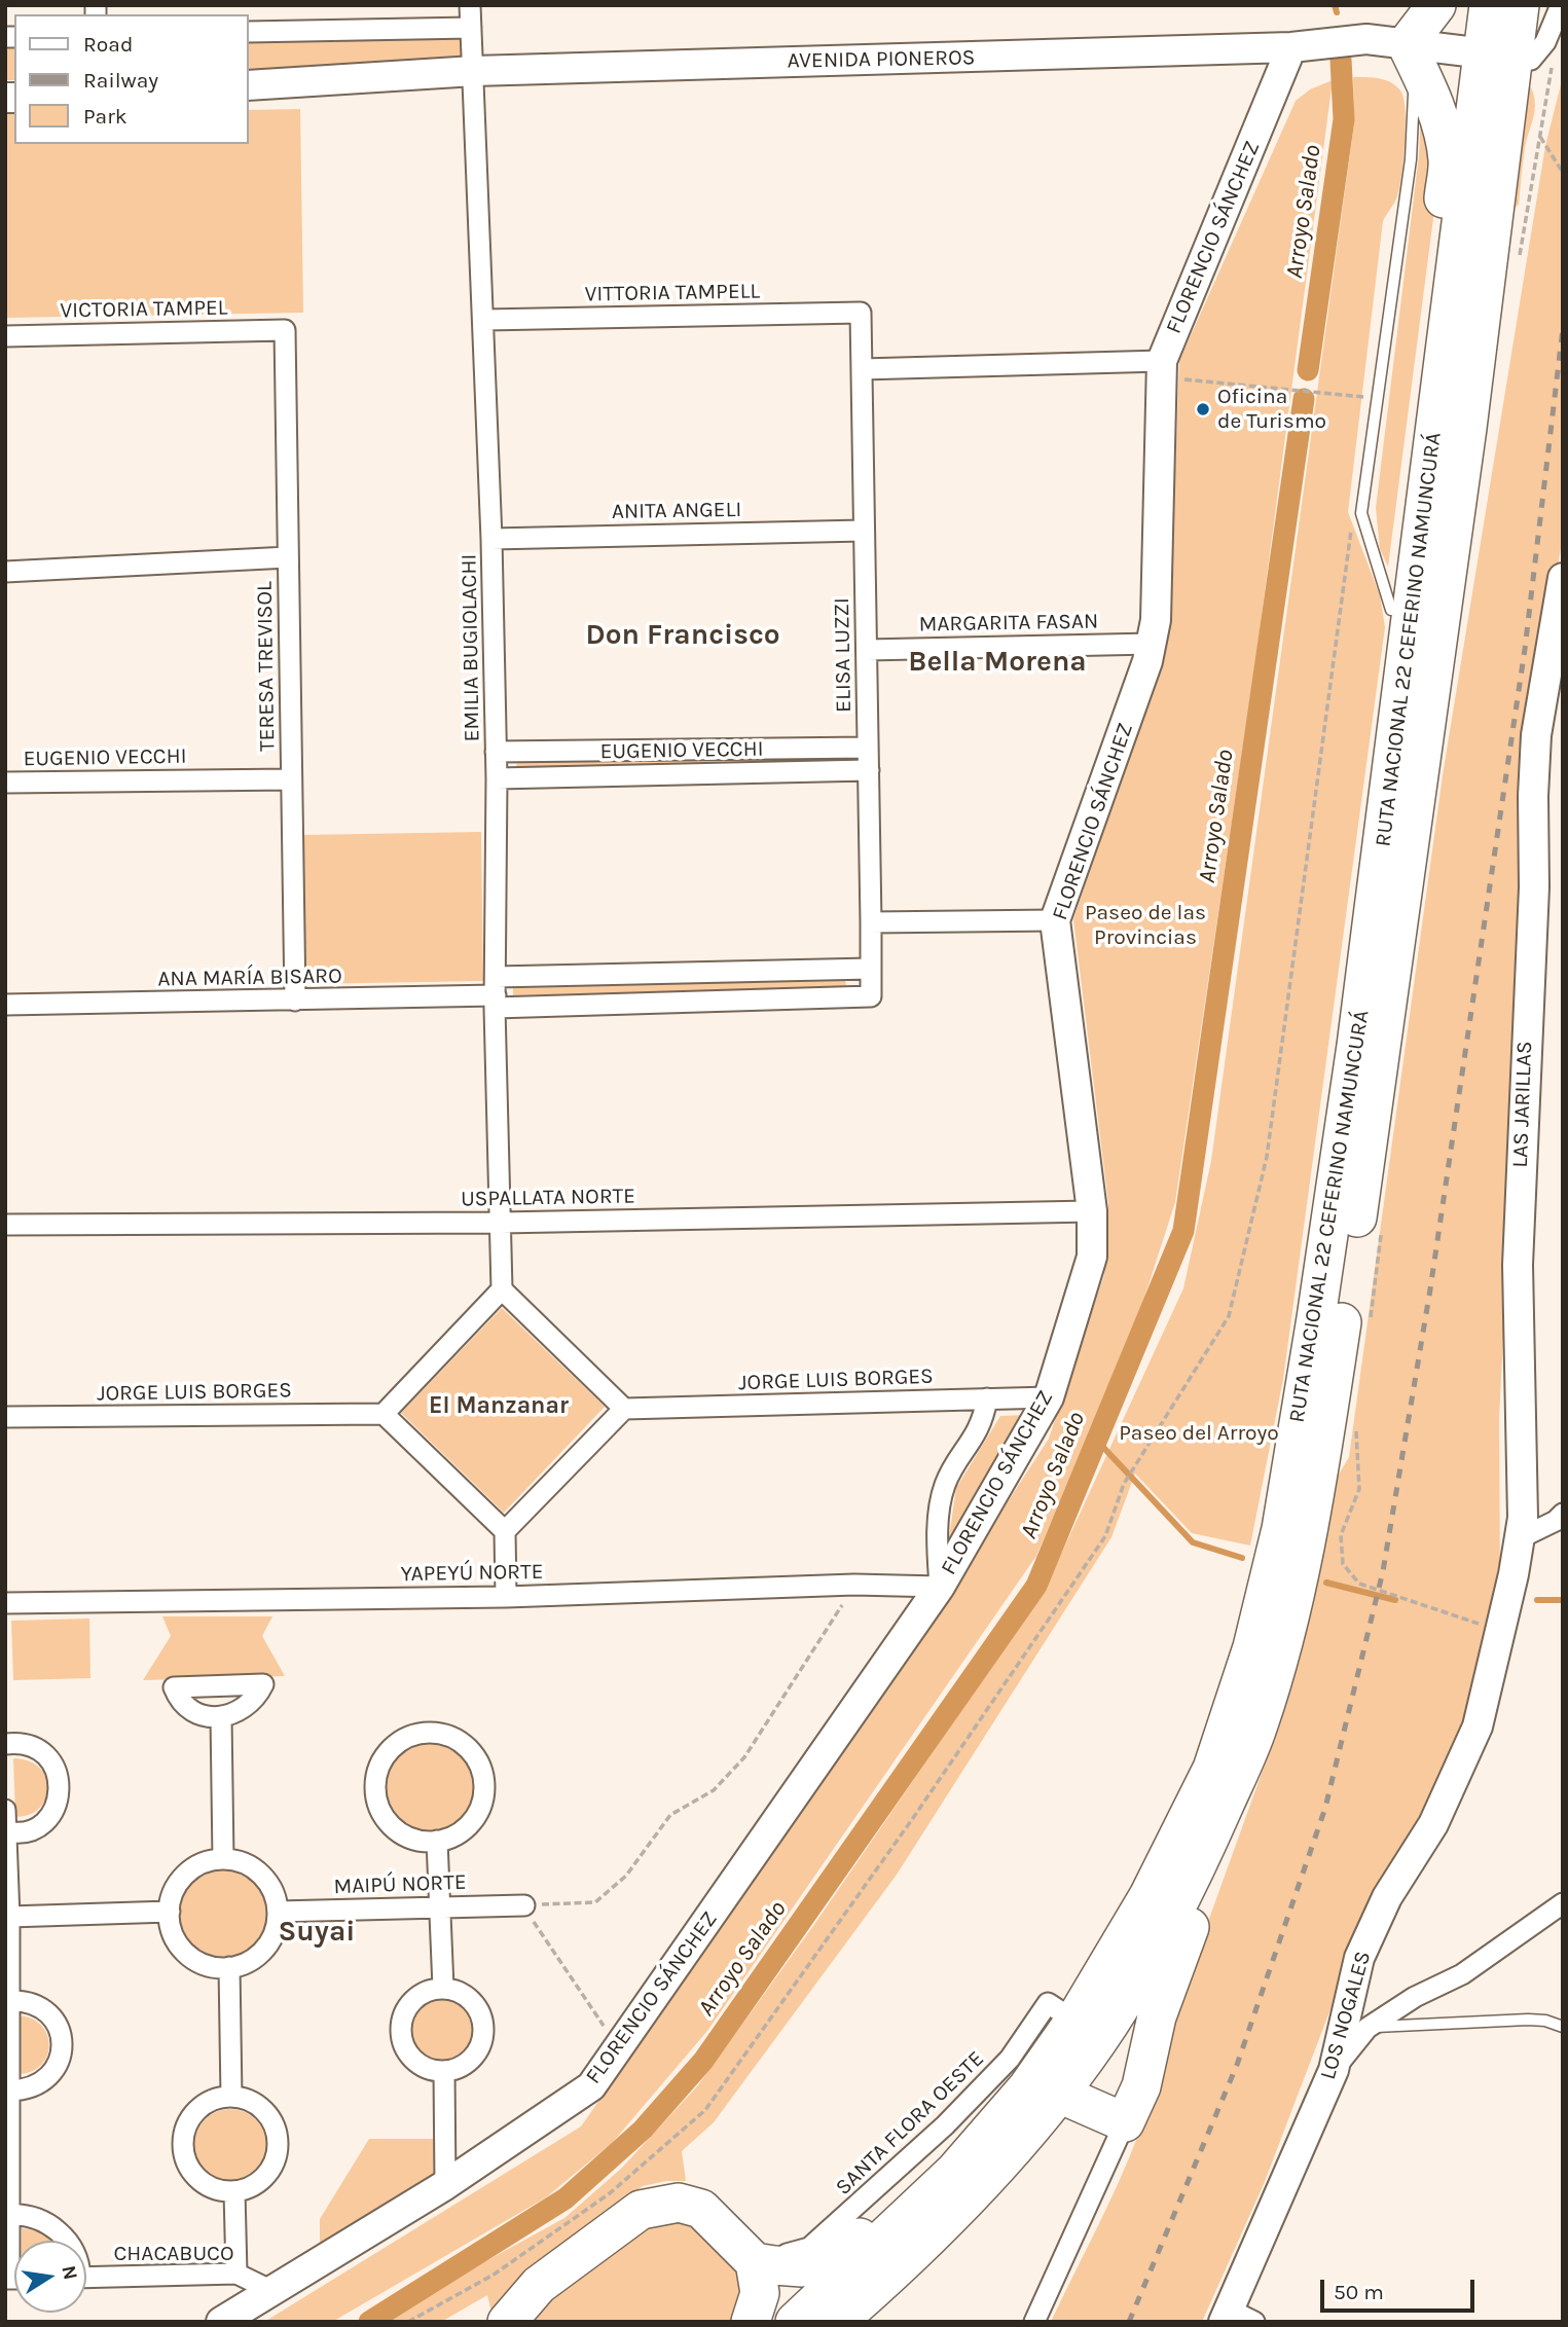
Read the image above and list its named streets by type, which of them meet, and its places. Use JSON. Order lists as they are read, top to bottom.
{
  "streets": {
    "highway": ["RUTA NACIONAL 22 CEFERINO NAMUNCURÁ"],
    "street": [
      "AVENIDA PIONEROS",
      "FLORENCIO SÁNCHEZ",
      "VITTORIA TAMPELL",
      "VICTORIA TAMPEL",
      "ANITA ANGELI",
      "MARGARITA FASAN",
      "EMILIA BUGIOLACHI",
      "ELISA LUZZI",
      "TERESA TREVISOL",
      "EUGENIO VECCHI",
      "ANA MARÍA BISARO",
      "LAS JARILLAS",
      "USPALLATA NORTE",
      "JORGE LUIS BORGES",
      "YAPEYÚ NORTE",
      "MAIPÚ NORTE",
      "LOS NOGALES",
      "SANTA FLORA OESTE",
      "CHACABUCO"
    ]
  },
  "crossings": [
    ["AVENIDA PIONEROS", "FLORENCIO SÁNCHEZ"],
    ["AVENIDA PIONEROS", "RUTA NACIONAL 22 CEFERINO NAMUNCURÁ"],
    ["AVENIDA PIONEROS", "EMILIA BUGIOLACHI"],
    ["FLORENCIO SÁNCHEZ", "MARGARITA FASAN"],
    ["FLORENCIO SÁNCHEZ", "USPALLATA NORTE"],
    ["FLORENCIO SÁNCHEZ", "JORGE LUIS BORGES"],
    ["FLORENCIO SÁNCHEZ", "YAPEYÚ NORTE"],
    ["FLORENCIO SÁNCHEZ", "CHACABUCO"],
    ["VITTORIA TAMPELL", "EMILIA BUGIOLACHI"],
    ["VITTORIA TAMPELL", "ELISA LUZZI"],
    ["VICTORIA TAMPEL", "TERESA TREVISOL"],
    ["ANITA ANGELI", "EMILIA BUGIOLACHI"],
    ["ANITA ANGELI", "ELISA LUZZI"],
    ["MARGARITA FASAN", "ELISA LUZZI"],
    ["RUTA NACIONAL 22 CEFERINO NAMUNCURÁ", "SANTA FLORA OESTE"],
    ["EMILIA BUGIOLACHI", "EUGENIO VECCHI"],
    ["EMILIA BUGIOLACHI", "ANA MARÍA BISARO"],
    ["EMILIA BUGIOLACHI", "USPALLATA NORTE"],
    ["ELISA LUZZI", "EUGENIO VECCHI"],
    ["ELISA LUZZI", "ANA MARÍA BISARO"],
    ["TERESA TREVISOL", "EUGENIO VECCHI"],
    ["TERESA TREVISOL", "ANA MARÍA BISARO"],
    ["LAS JARILLAS", "LOS NOGALES"]
  ],
  "districts": [
    "Don Francisco",
    "Bella Morena",
    "El Manzanar",
    "Suyai"
  ],
  "water": ["Arroyo Salado"],
  "parks": ["Paseo de las Provincias", "Paseo del Arroyo"],
  "places": ["Oficina de Turismo"],
  "legend": ["Road", "Railway", "Park"],
  "scale_bar": "50 m",
  "north": "right"
}
